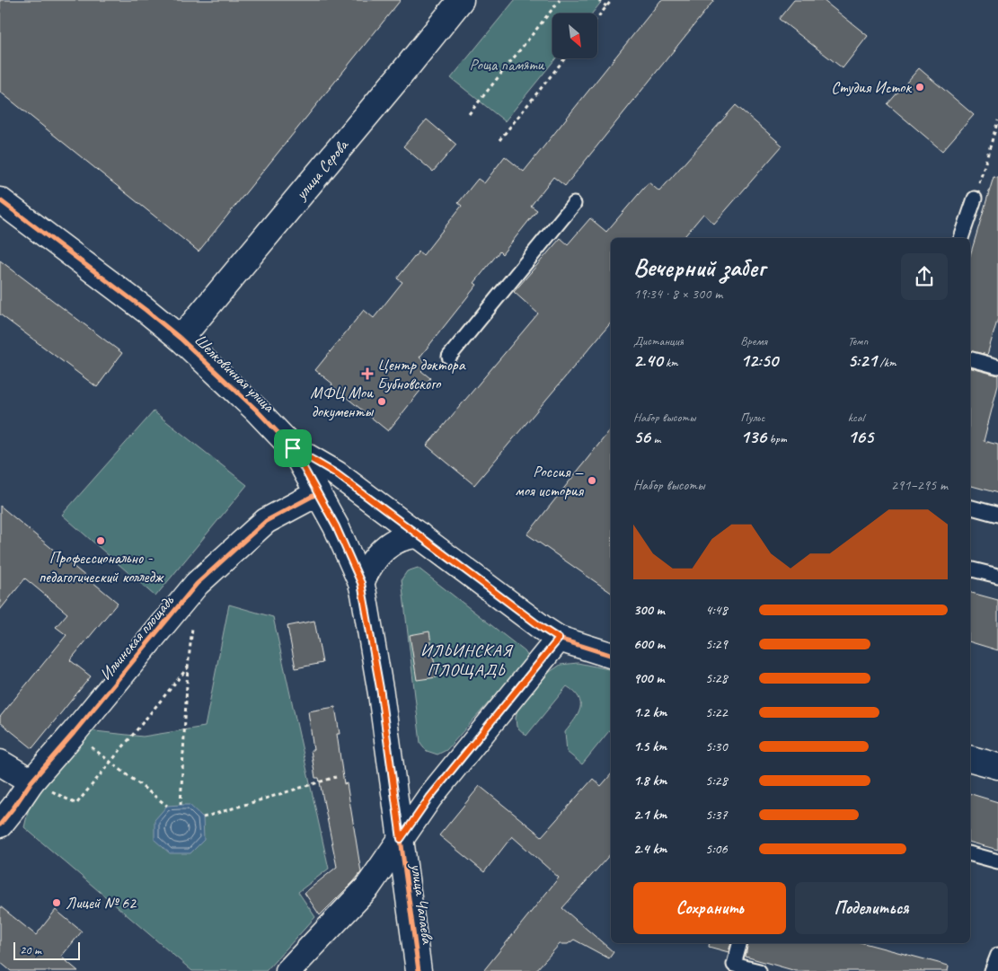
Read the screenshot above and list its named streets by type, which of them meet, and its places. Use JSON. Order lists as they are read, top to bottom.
{
  "streets": {
    "street": [
      "улица Серова",
      "Шелковичная улица",
      "Ильинская площадь",
      "улица Чапаева"
    ]
  },
  "crossings": [
    ["улица Серова", "Шелковичная улица"]
  ],
  "districts": ["ИЛЬИНСКАЯ ПЛОЩАДЬ"],
  "parks": ["Роща памяти"],
  "places": {
    "other": [
      "Студия Исток",
      "МФЦ Мои документы",
      "Россия — моя история",
      "Профессионально - педагогический колледж",
      "Лицей № 62"
    ],
    "health": ["Центр доктора Бубновского"]
  },
  "scale_bar": "20 m",
  "north": "bottom right",
  "page": {
    "heading": ["Вечерний забег", "19:34 · 8 × 300 m"],
    "stats": [
      ["Дистанция", "2.40 km"],
      ["Время", "12:50"],
      ["Темп", "5:21 /km"],
      ["Набор высоты", "56 m"],
      ["Пульс", "136 bpm"],
      ["kcal", "165"]
    ],
    "chart": ["Набор высоты", "291–295 m"],
    "list": [
      {
        "name": "300 m",
        "note": "4:48"
      },
      {
        "name": "600 m",
        "note": "5:29"
      },
      {
        "name": "900 m",
        "note": "5:28"
      },
      {
        "name": "1.2 km",
        "note": "5:22"
      },
      {
        "name": "1.5 km",
        "note": "5:30"
      },
      {
        "name": "1.8 km",
        "note": "5:28"
      },
      {
        "name": "2.1 km",
        "note": "5:37"
      },
      {
        "name": "2.4 km",
        "note": "5:06"
      }
    ],
    "buttons": ["Сохранить", "Поделиться"],
    "scale": "20 m"
  }
}
